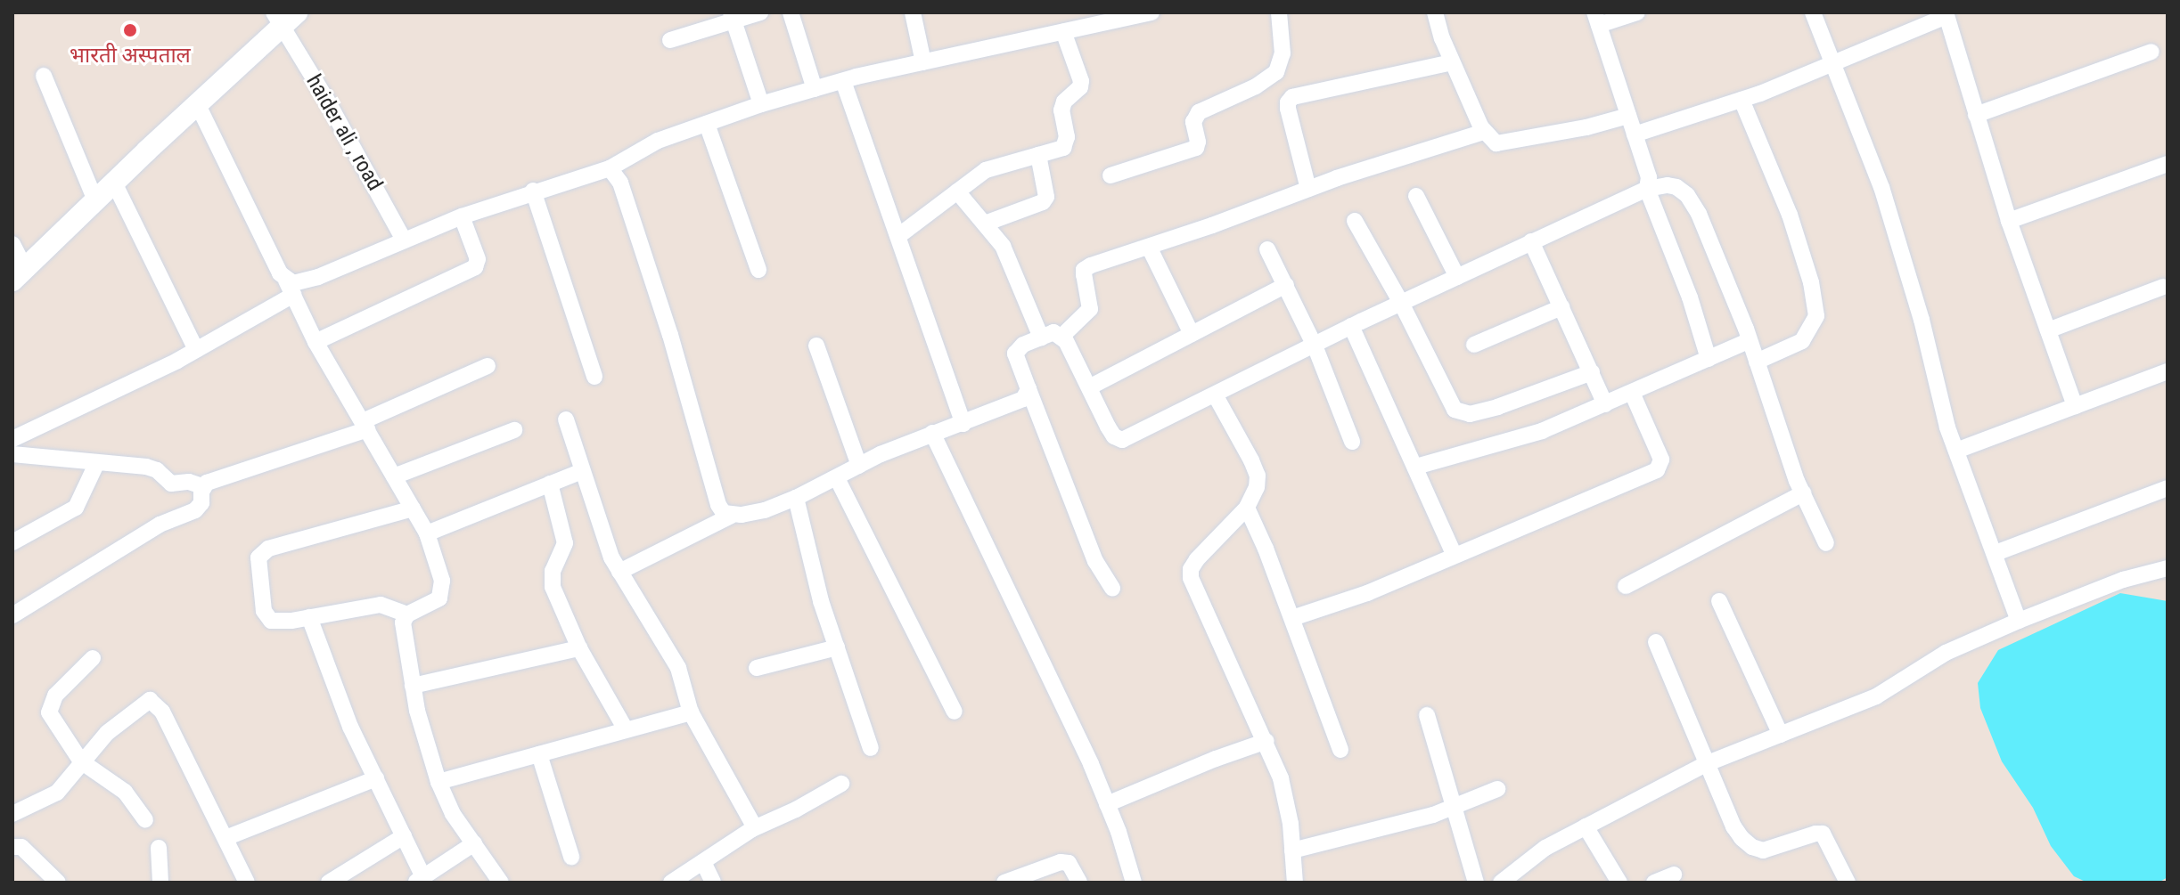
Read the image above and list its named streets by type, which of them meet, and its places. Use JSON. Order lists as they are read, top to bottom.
{
  "streets": {
    "street": ["haider ali , road"]
  },
  "places": ["भारती अस्पताल"]
}
